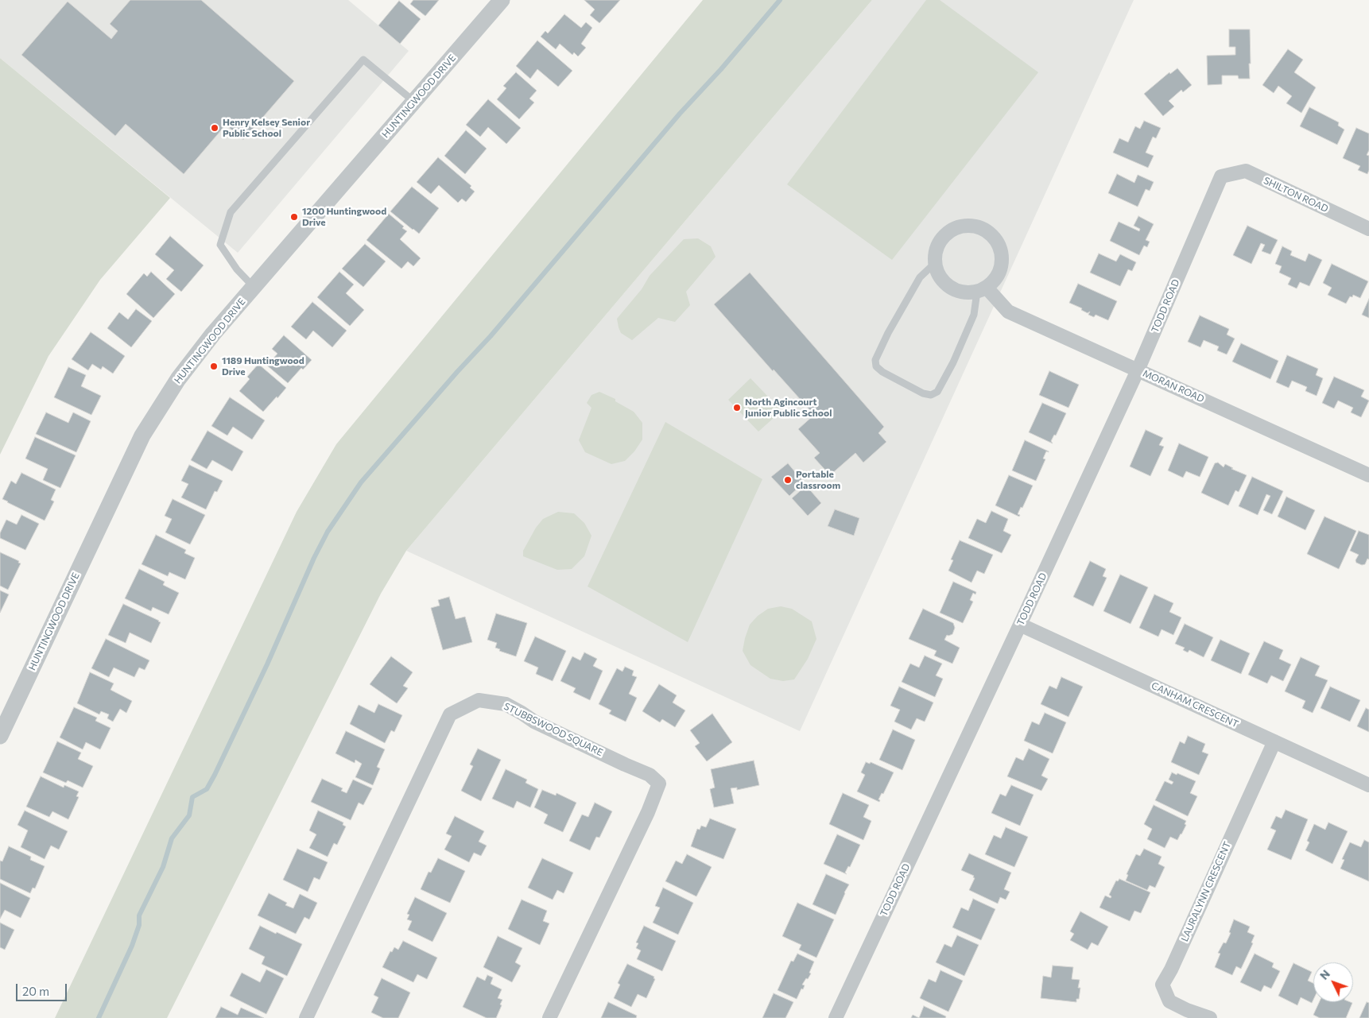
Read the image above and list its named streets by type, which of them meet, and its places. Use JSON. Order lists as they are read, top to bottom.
{
  "streets": {
    "street": [
      "HUNTINGWOOD DRIVE",
      "SHILTON ROAD",
      "TODD ROAD",
      "MORAN ROAD",
      "CANHAM CRESCENT",
      "STUBBSWOOD SQUARE",
      "LAURALYNN CRESCENT"
    ]
  },
  "crossings": [
    ["SHILTON ROAD", "TODD ROAD"],
    ["TODD ROAD", "MORAN ROAD"],
    ["TODD ROAD", "CANHAM CRESCENT"],
    ["CANHAM CRESCENT", "LAURALYNN CRESCENT"]
  ],
  "places": [
    "Henry Kelsey Senior Public School",
    "1200 Huntingwood Drive",
    "1189 Huntingwood Drive",
    "North Agincourt Junior Public School",
    "Portable classroom"
  ],
  "scale_bar": "20 m",
  "north": "top left"
}
